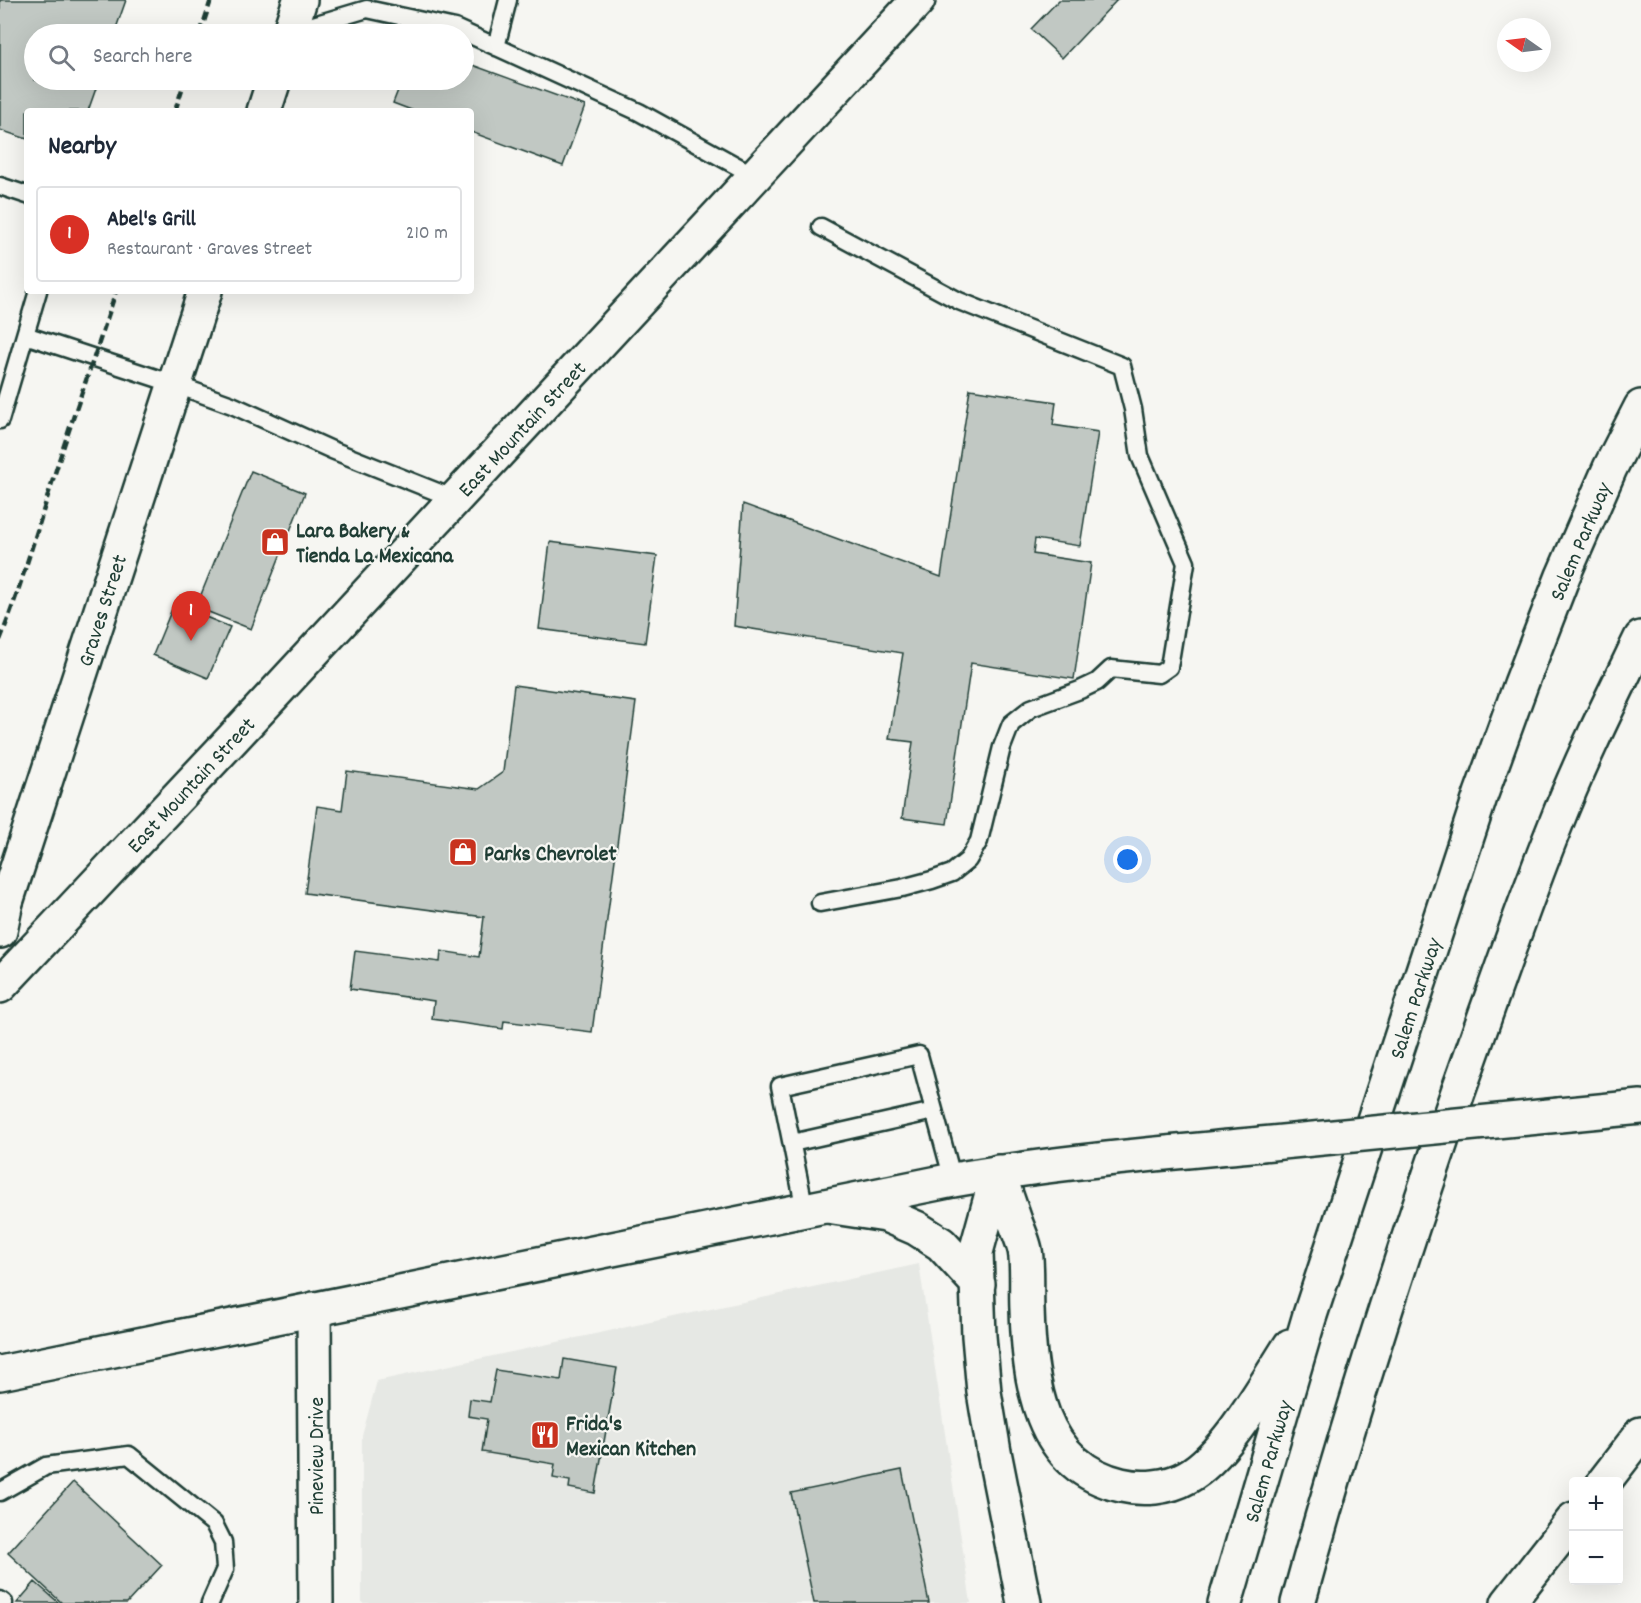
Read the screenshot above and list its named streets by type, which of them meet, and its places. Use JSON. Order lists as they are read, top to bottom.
{
  "streets": {
    "main road": [
      "East Mountain Street",
      "Salem Parkway",
      "Graves Street",
      "Pineview Drive"
    ]
  },
  "places": {
    "shop": ["Lara Bakery & Tienda La Mexicana", "Parks Chevrolet"],
    "restaurant": ["Frida's Mexican Kitchen"]
  },
  "north": "left",
  "page": {
    "search": "Search here",
    "heading": "Nearby",
    "list": [
      {
        "mark": "1",
        "name": "Abel's Grill",
        "note": "Restaurant · Graves Street",
        "value": "210 m"
      }
    ],
    "pins": "1",
    "map_buttons": ["+", "−"]
  }
}
